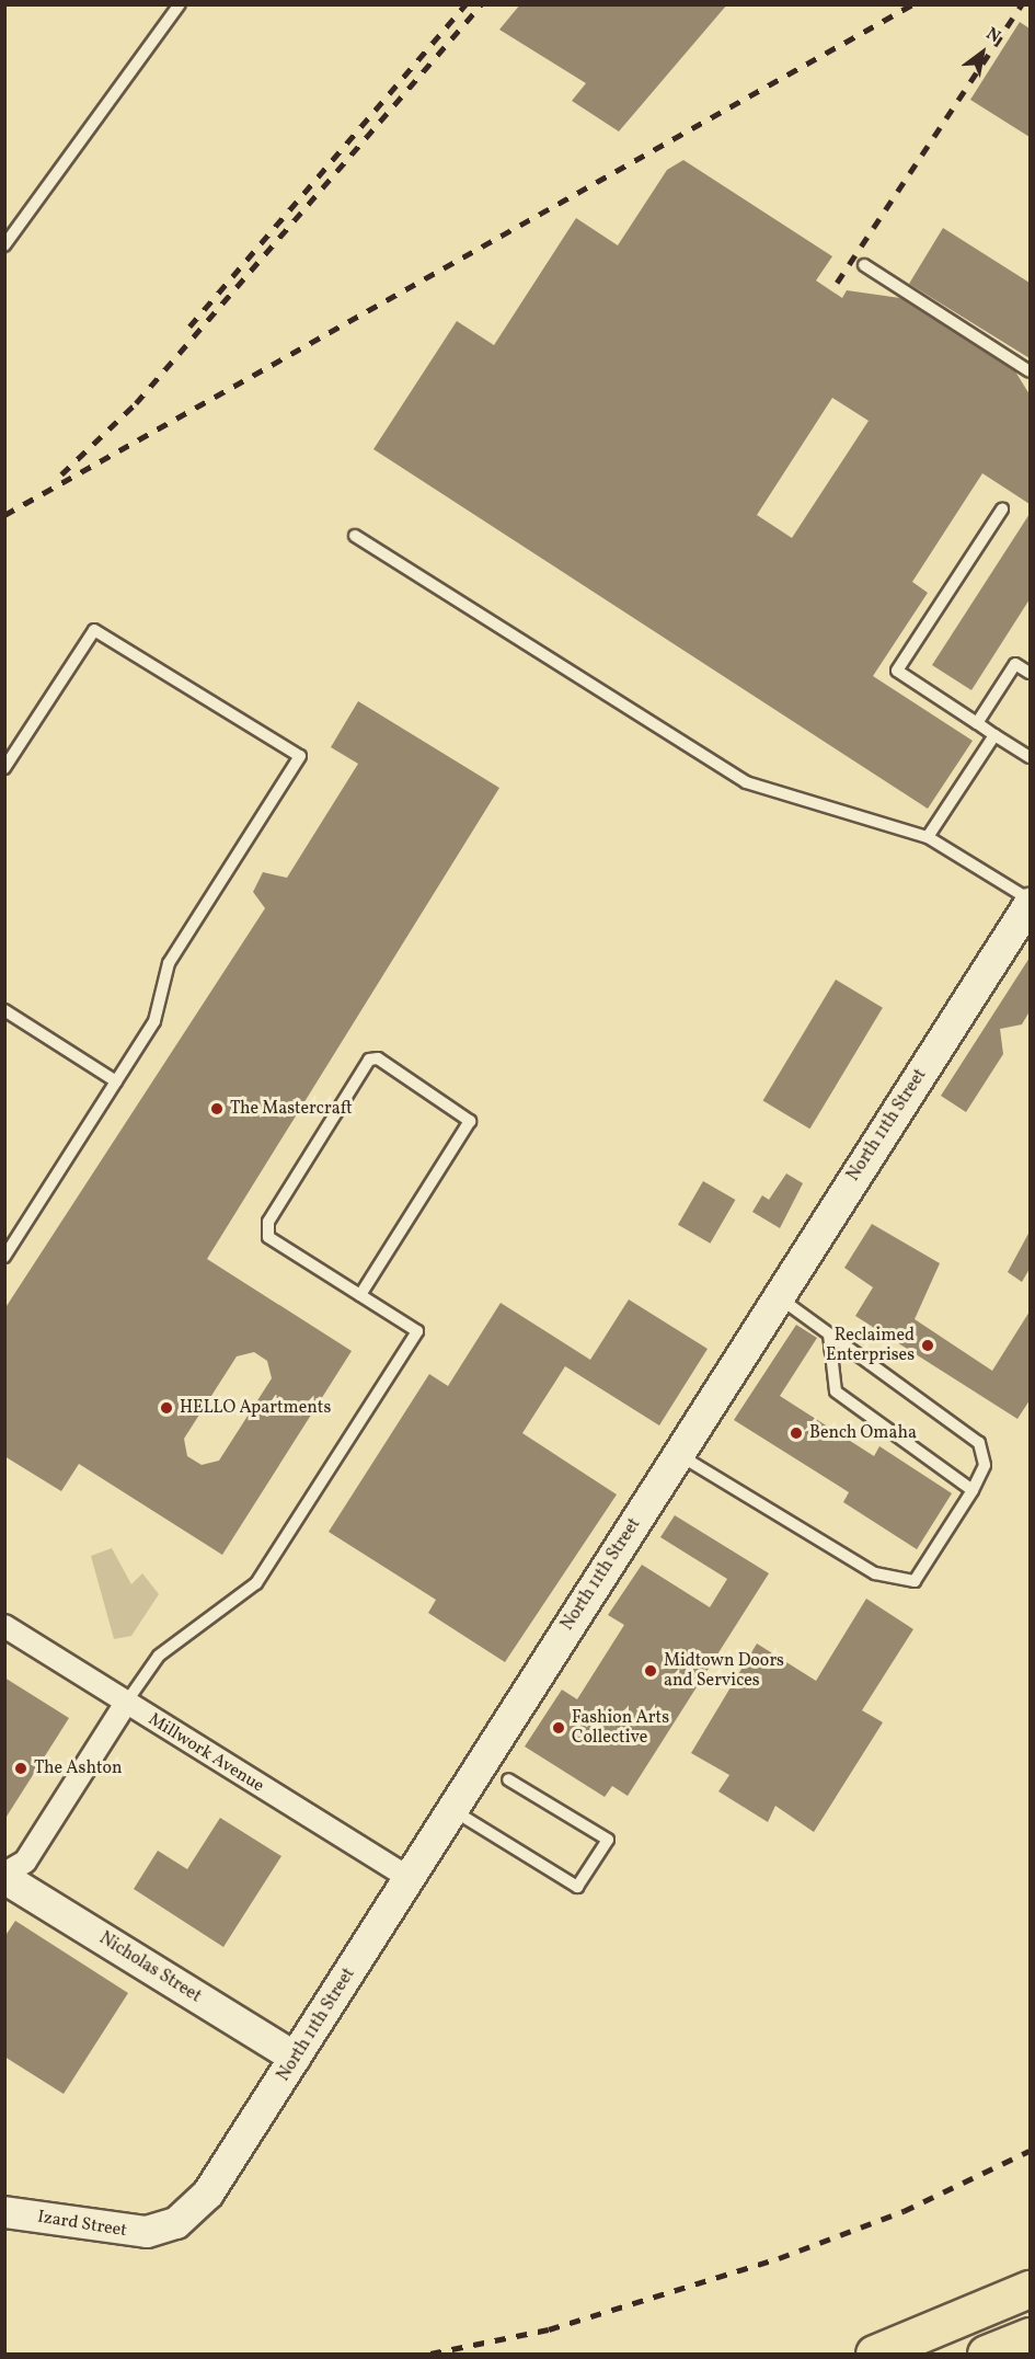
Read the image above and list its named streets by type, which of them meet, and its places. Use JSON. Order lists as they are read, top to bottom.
{
  "streets": {
    "street": [
      "North 11th Street",
      "Millwork Avenue",
      "Nicholas Street",
      "Izard Street"
    ]
  },
  "crossings": [
    ["North 11th Street", "Millwork Avenue"],
    ["North 11th Street", "Nicholas Street"],
    ["North 11th Street", "Izard Street"]
  ],
  "places": [
    "The Mastercraft",
    "Reclaimed Enterprises",
    "HELLO Apartments",
    "Bench Omaha",
    "Midtown Doors and Services",
    "Fashion Arts Collective",
    "The Ashton"
  ],
  "north": "top right"
}
